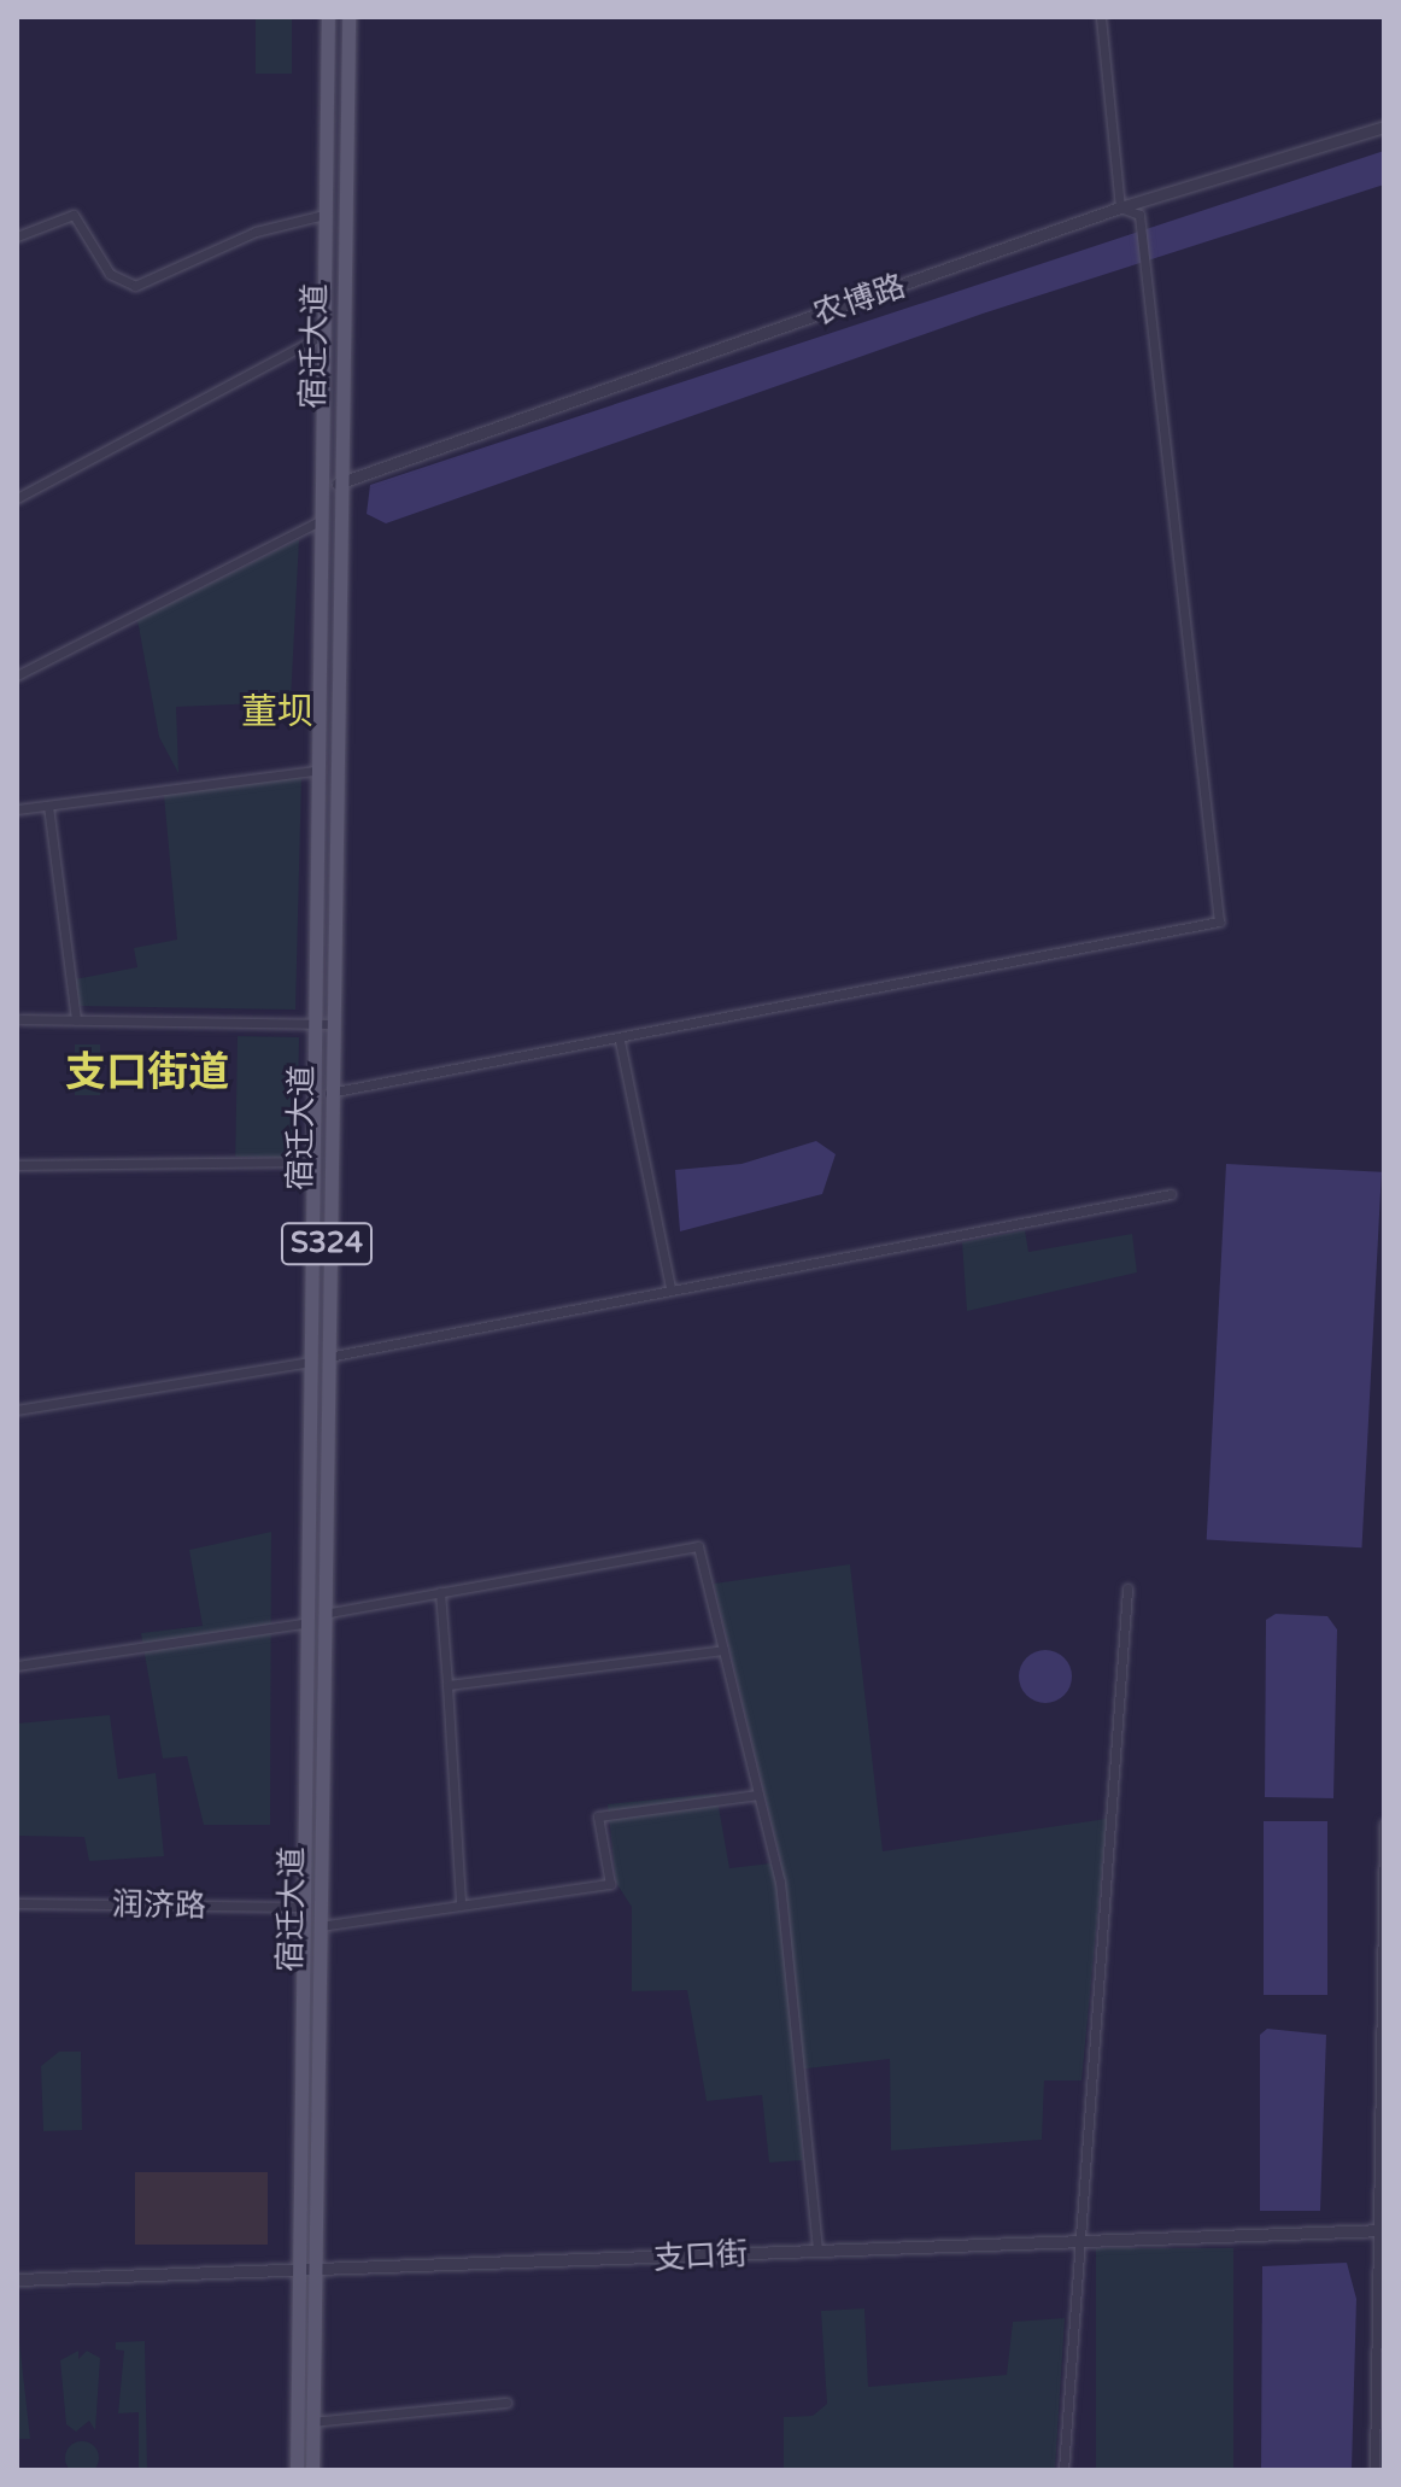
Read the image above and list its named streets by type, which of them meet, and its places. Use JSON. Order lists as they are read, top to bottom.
{
  "streets": {
    "main road": ["宿迁大道", "S324"],
    "street": ["农博路", "润济路", "支口街"]
  },
  "crossings": [
    ["农博路", "宿迁大道"],
    ["宿迁大道", "润济路"],
    ["宿迁大道", "支口街"]
  ],
  "districts": ["董坝", "支口街道"]
}
